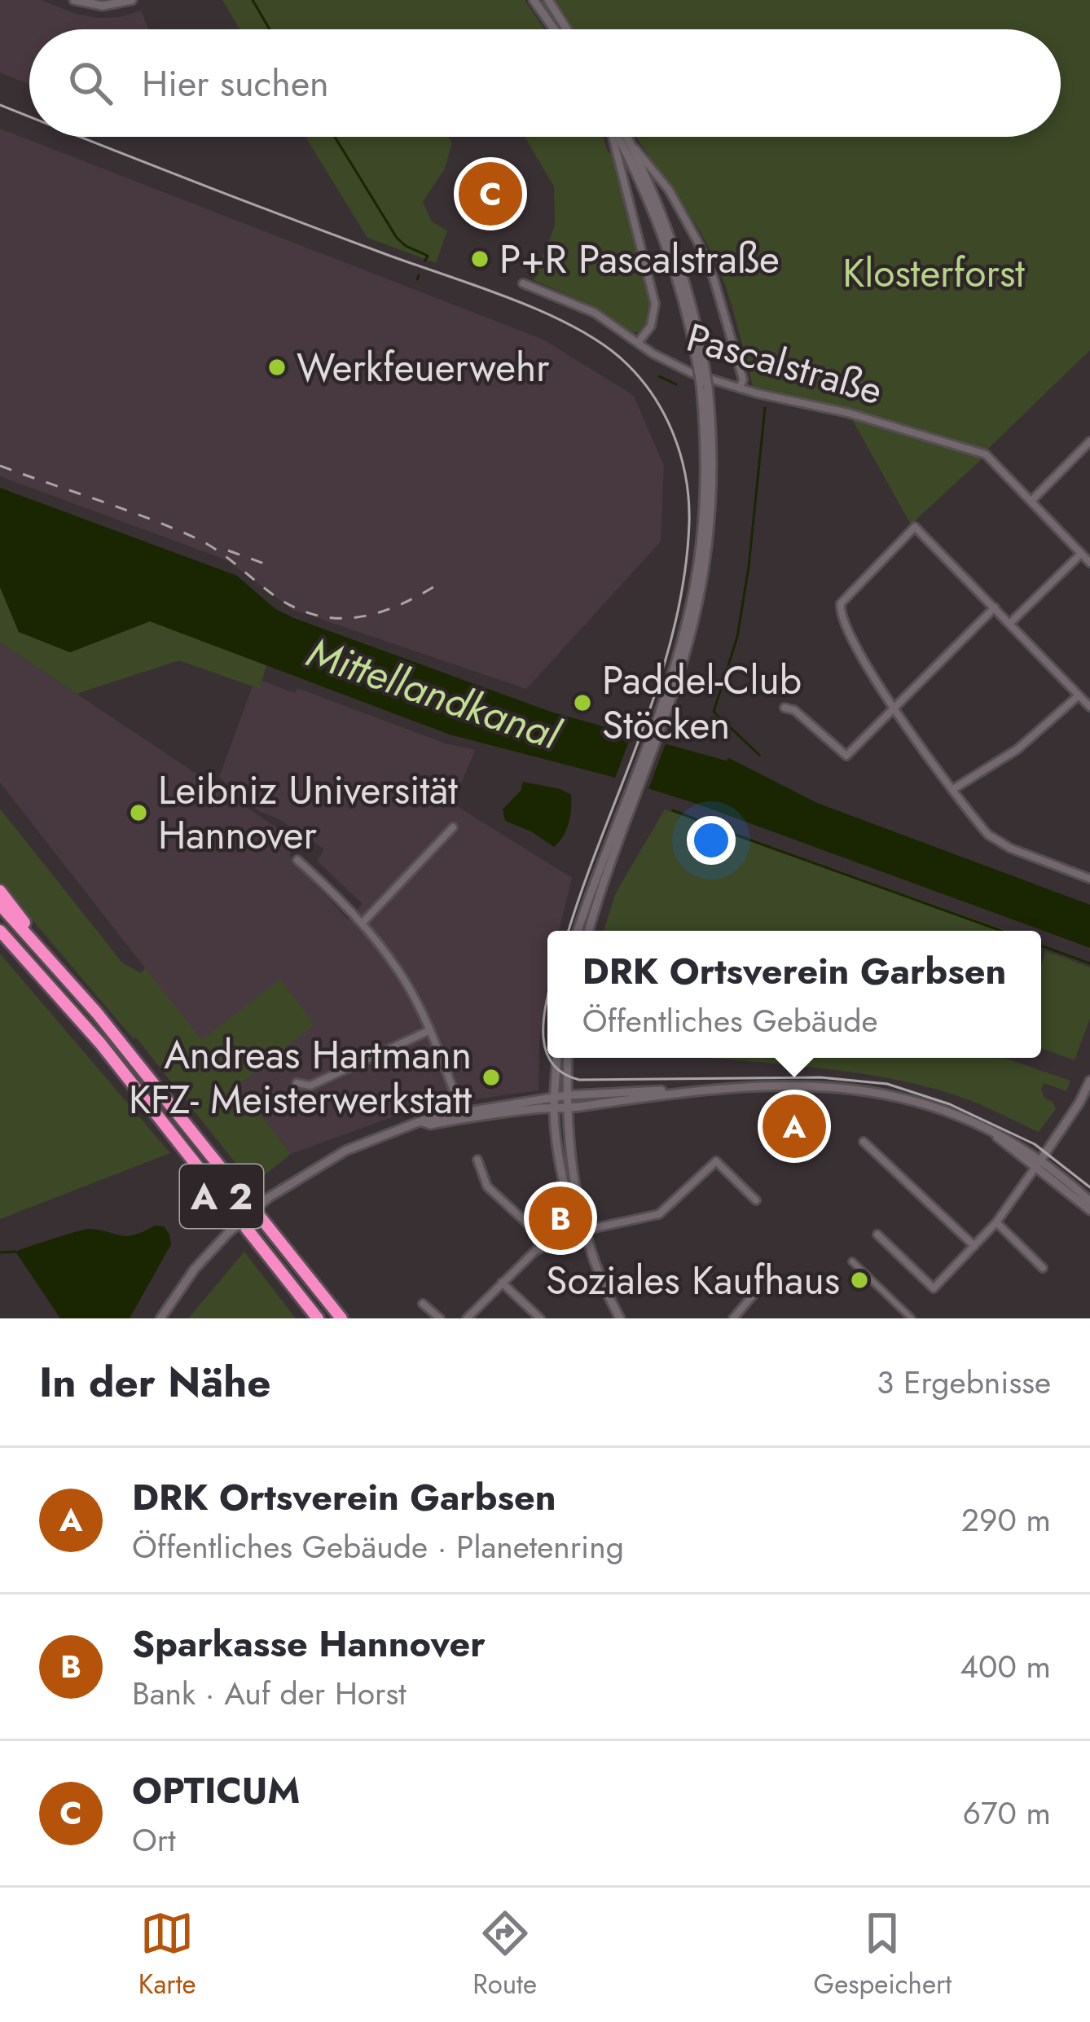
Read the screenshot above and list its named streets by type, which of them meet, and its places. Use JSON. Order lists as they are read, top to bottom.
{
  "streets": {
    "highway": ["A 2"],
    "street": ["Pascalstraße"]
  },
  "water": ["Mittellandkanal"],
  "parks": ["Klosterforst"],
  "places": [
    "P+R Pascalstraße",
    "Werkfeuerwehr",
    "Paddel-Club Stöcken",
    "Leibniz Universität Hannover",
    "Andreas Hartmann KFZ- Meisterwerkstatt",
    "Soziales Kaufhaus"
  ],
  "page": {
    "search": "Hier suchen",
    "pins": ["C", "A", "B"],
    "popup": ["DRK Ortsverein Garbsen", "Öffentliches Gebäude"],
    "heading": ["In der Nähe", "3 Ergebnisse"],
    "list": [
      {
        "mark": "A",
        "name": "DRK Ortsverein Garbsen",
        "note": "Öffentliches Gebäude · Planetenring",
        "value": "290 m"
      },
      {
        "mark": "B",
        "name": "Sparkasse Hannover",
        "note": "Bank · Auf der Horst",
        "value": "400 m"
      },
      {
        "mark": "C",
        "name": "OPTICUM",
        "note": "Ort",
        "value": "670 m"
      }
    ],
    "nav": ["Karte", "Route", "Gespeichert"]
  }
}
